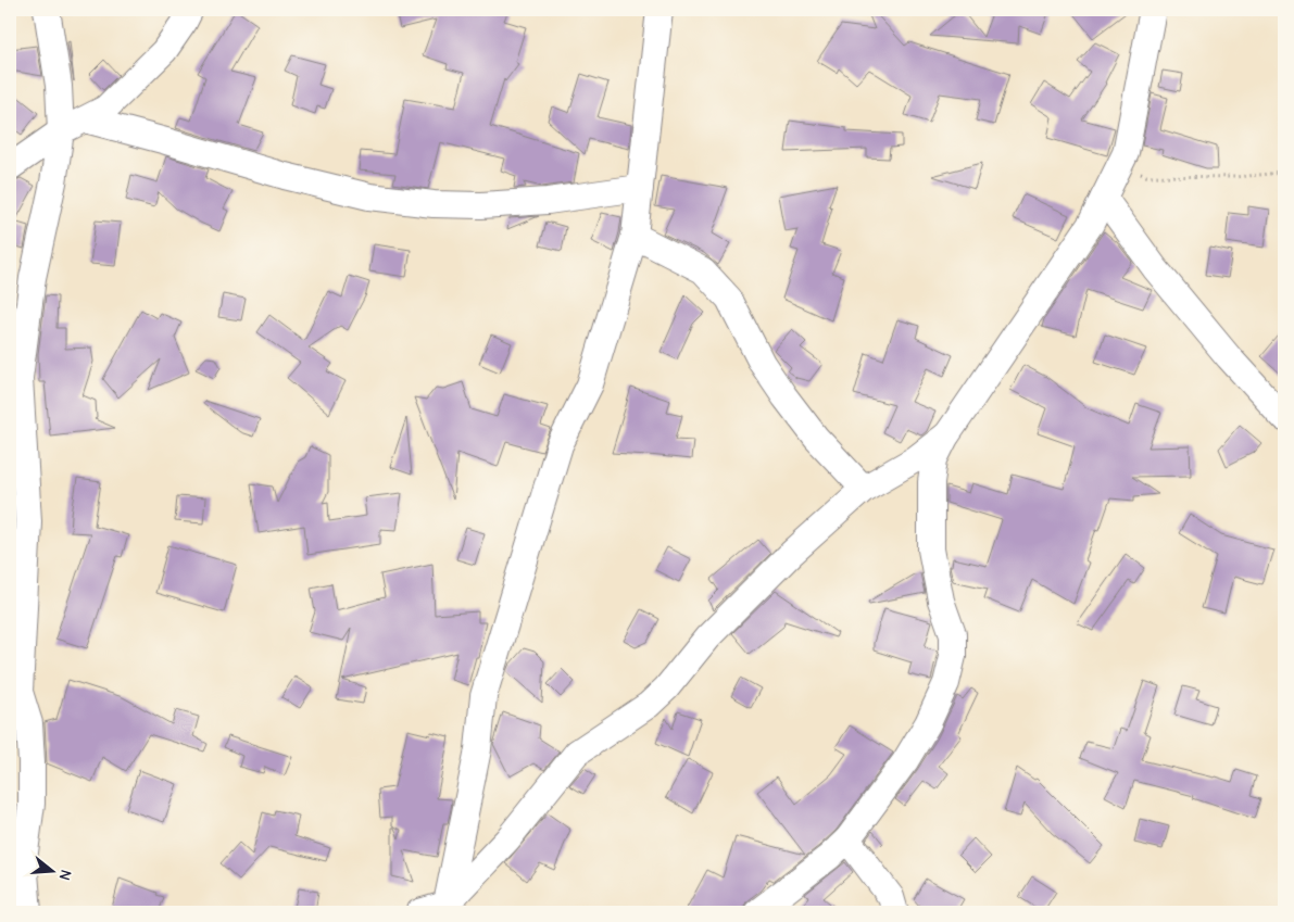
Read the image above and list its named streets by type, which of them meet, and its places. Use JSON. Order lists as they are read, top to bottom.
{
  "north": "right"
}
